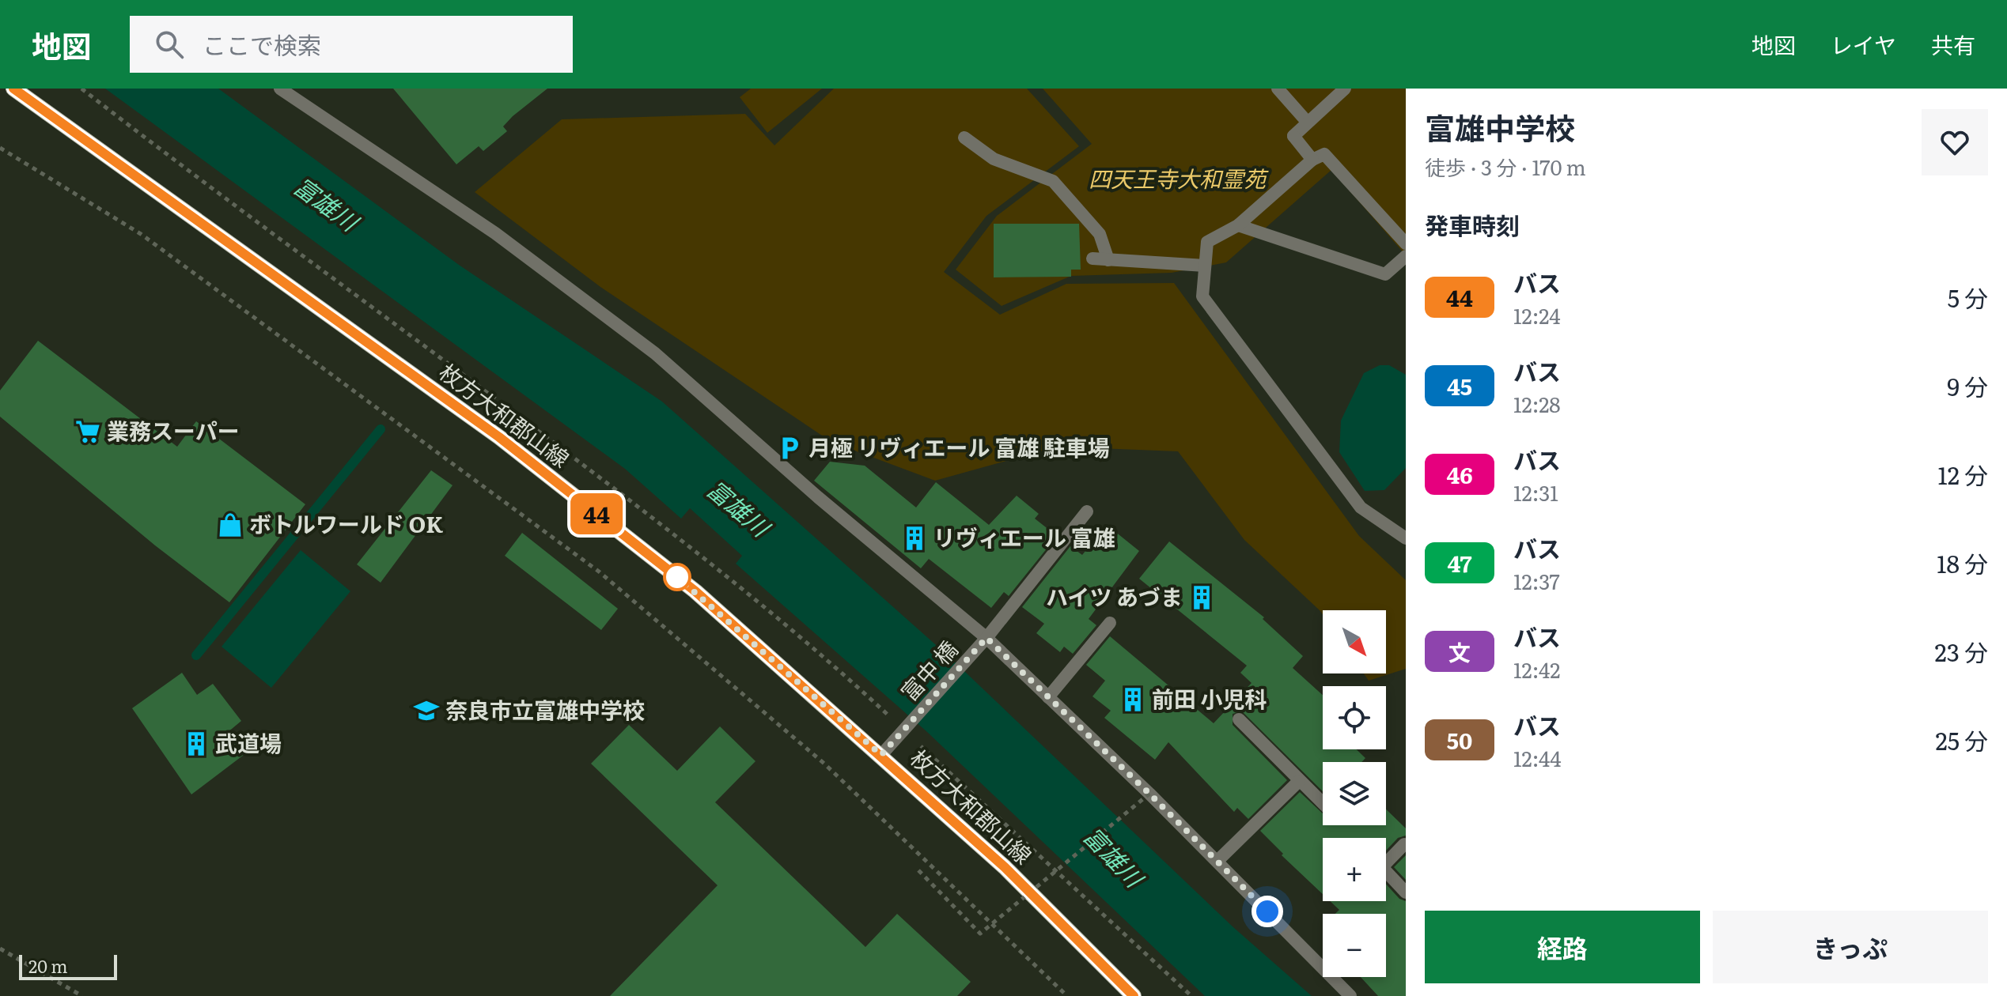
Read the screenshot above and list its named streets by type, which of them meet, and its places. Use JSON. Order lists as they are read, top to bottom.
{
  "streets": {
    "main road": ["枚方大和郡山線"],
    "street": ["富中 橋"]
  },
  "crossings": [
    ["枚方大和郡山線", "富中 橋"]
  ],
  "water": ["富雄川"],
  "parks": ["四天王寺大和霊苑"],
  "places": {
    "supermarket": ["業務スーパー"],
    "parking": ["月極 リヴィエール 富雄 駐車場"],
    "shop": ["ボトルワールド OK"],
    "building": [
      "リヴィエール 富雄",
      "ハイツ あづま",
      "前田 小児科",
      "武道場"
    ],
    "school or university": ["奈良市立富雄中学校"]
  },
  "lines": ["bus line 44"],
  "scale_bar": "20 m",
  "north": "bottom right",
  "page": {
    "header": "地図",
    "search": "ここで検索",
    "nav": ["地図", "レイヤ", "共有"],
    "on_map": "44",
    "heading": [
      ["富雄中学校", "徒歩 · 3 分 · 170 m"],
      "発車時刻"
    ],
    "list": [
      {
        "mark": "44",
        "name": "バス",
        "note": "12:24",
        "value": "5 分"
      },
      {
        "mark": "45",
        "name": "バス",
        "note": "12:28",
        "value": "9 分"
      },
      {
        "mark": "46",
        "name": "バス",
        "note": "12:31",
        "value": "12 分"
      },
      {
        "mark": "47",
        "name": "バス",
        "note": "12:37",
        "value": "18 分"
      },
      {
        "mark": "文",
        "name": "バス",
        "note": "12:42",
        "value": "23 分"
      },
      {
        "mark": "50",
        "name": "バス",
        "note": "12:44",
        "value": "25 分"
      }
    ],
    "map_buttons": ["+", "−"],
    "buttons": ["経路", "きっぷ"],
    "scale": "20 m"
  }
}
